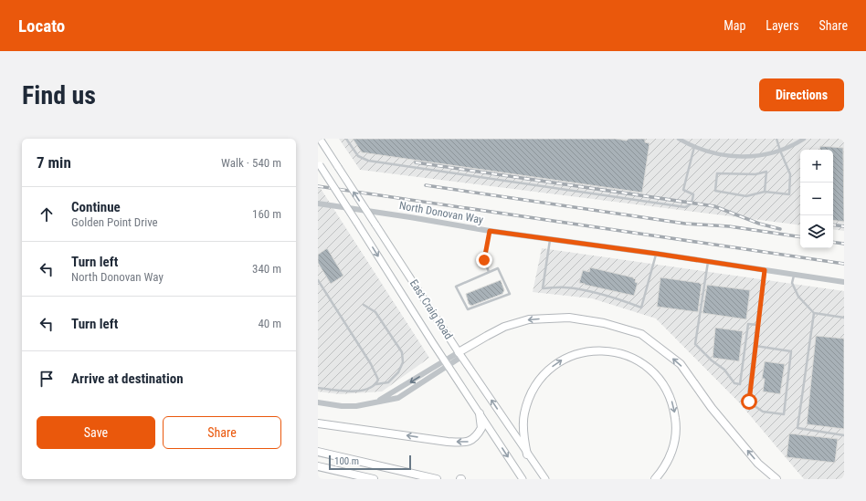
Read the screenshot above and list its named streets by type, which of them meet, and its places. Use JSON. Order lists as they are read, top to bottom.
{
  "streets": {
    "main road": ["East Craig Road"],
    "street": ["North Donovan Way"]
  },
  "scale_bar": "100 m",
  "page": {
    "header": "Locato",
    "nav": ["Map", "Layers", "Share"],
    "buttons": [
      "Directions",
      ["Save", "Share"]
    ],
    "title": "Find us",
    "heading": ["7 min", "Walk · 540 m"],
    "map_buttons": ["+", "−"],
    "list": [
      ["Continue", "Golden Point Drive", "160 m"],
      ["Turn left", "North Donovan Way", "340 m"],
      ["Turn left", "40 m"],
      "Arrive at destination"
    ],
    "scale": "100 m"
  }
}
